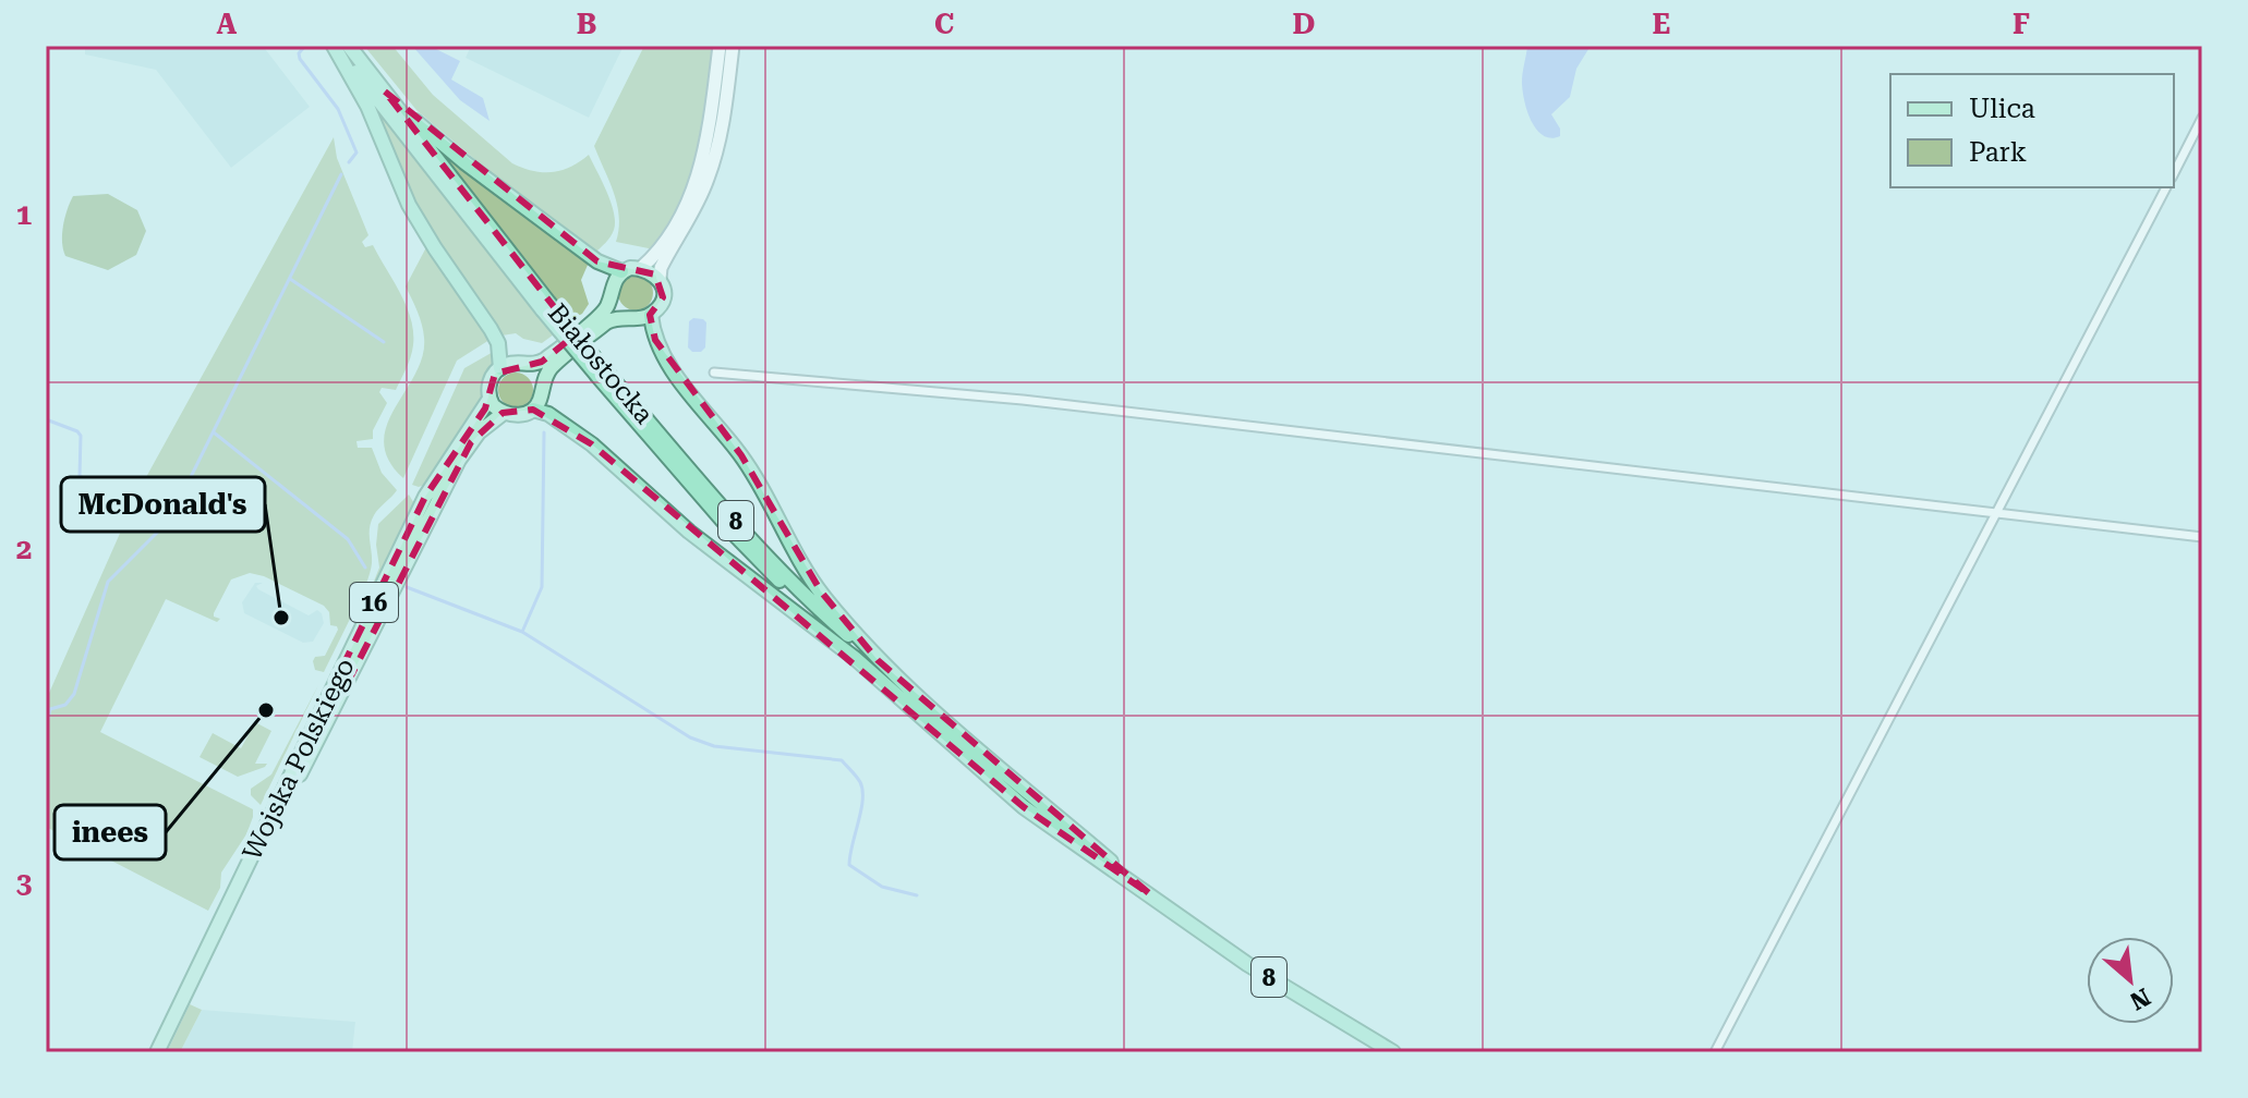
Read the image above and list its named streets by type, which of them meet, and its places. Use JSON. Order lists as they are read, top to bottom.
{
  "streets": {
    "highway": ["Białostocka", "8"],
    "main road": ["16", "Wojska Polskiego"]
  },
  "crossings": [
    ["Białostocka", "8"],
    ["16", "Wojska Polskiego"]
  ],
  "places": ["McDonald's", "inees"],
  "legend": ["Ulica", "Park"],
  "north": "bottom right",
  "grid": {
    "columns": [
      "A",
      "B",
      "C",
      "D",
      "E",
      "F"
    ],
    "rows": ["1", "2", "3"]
  }
}
